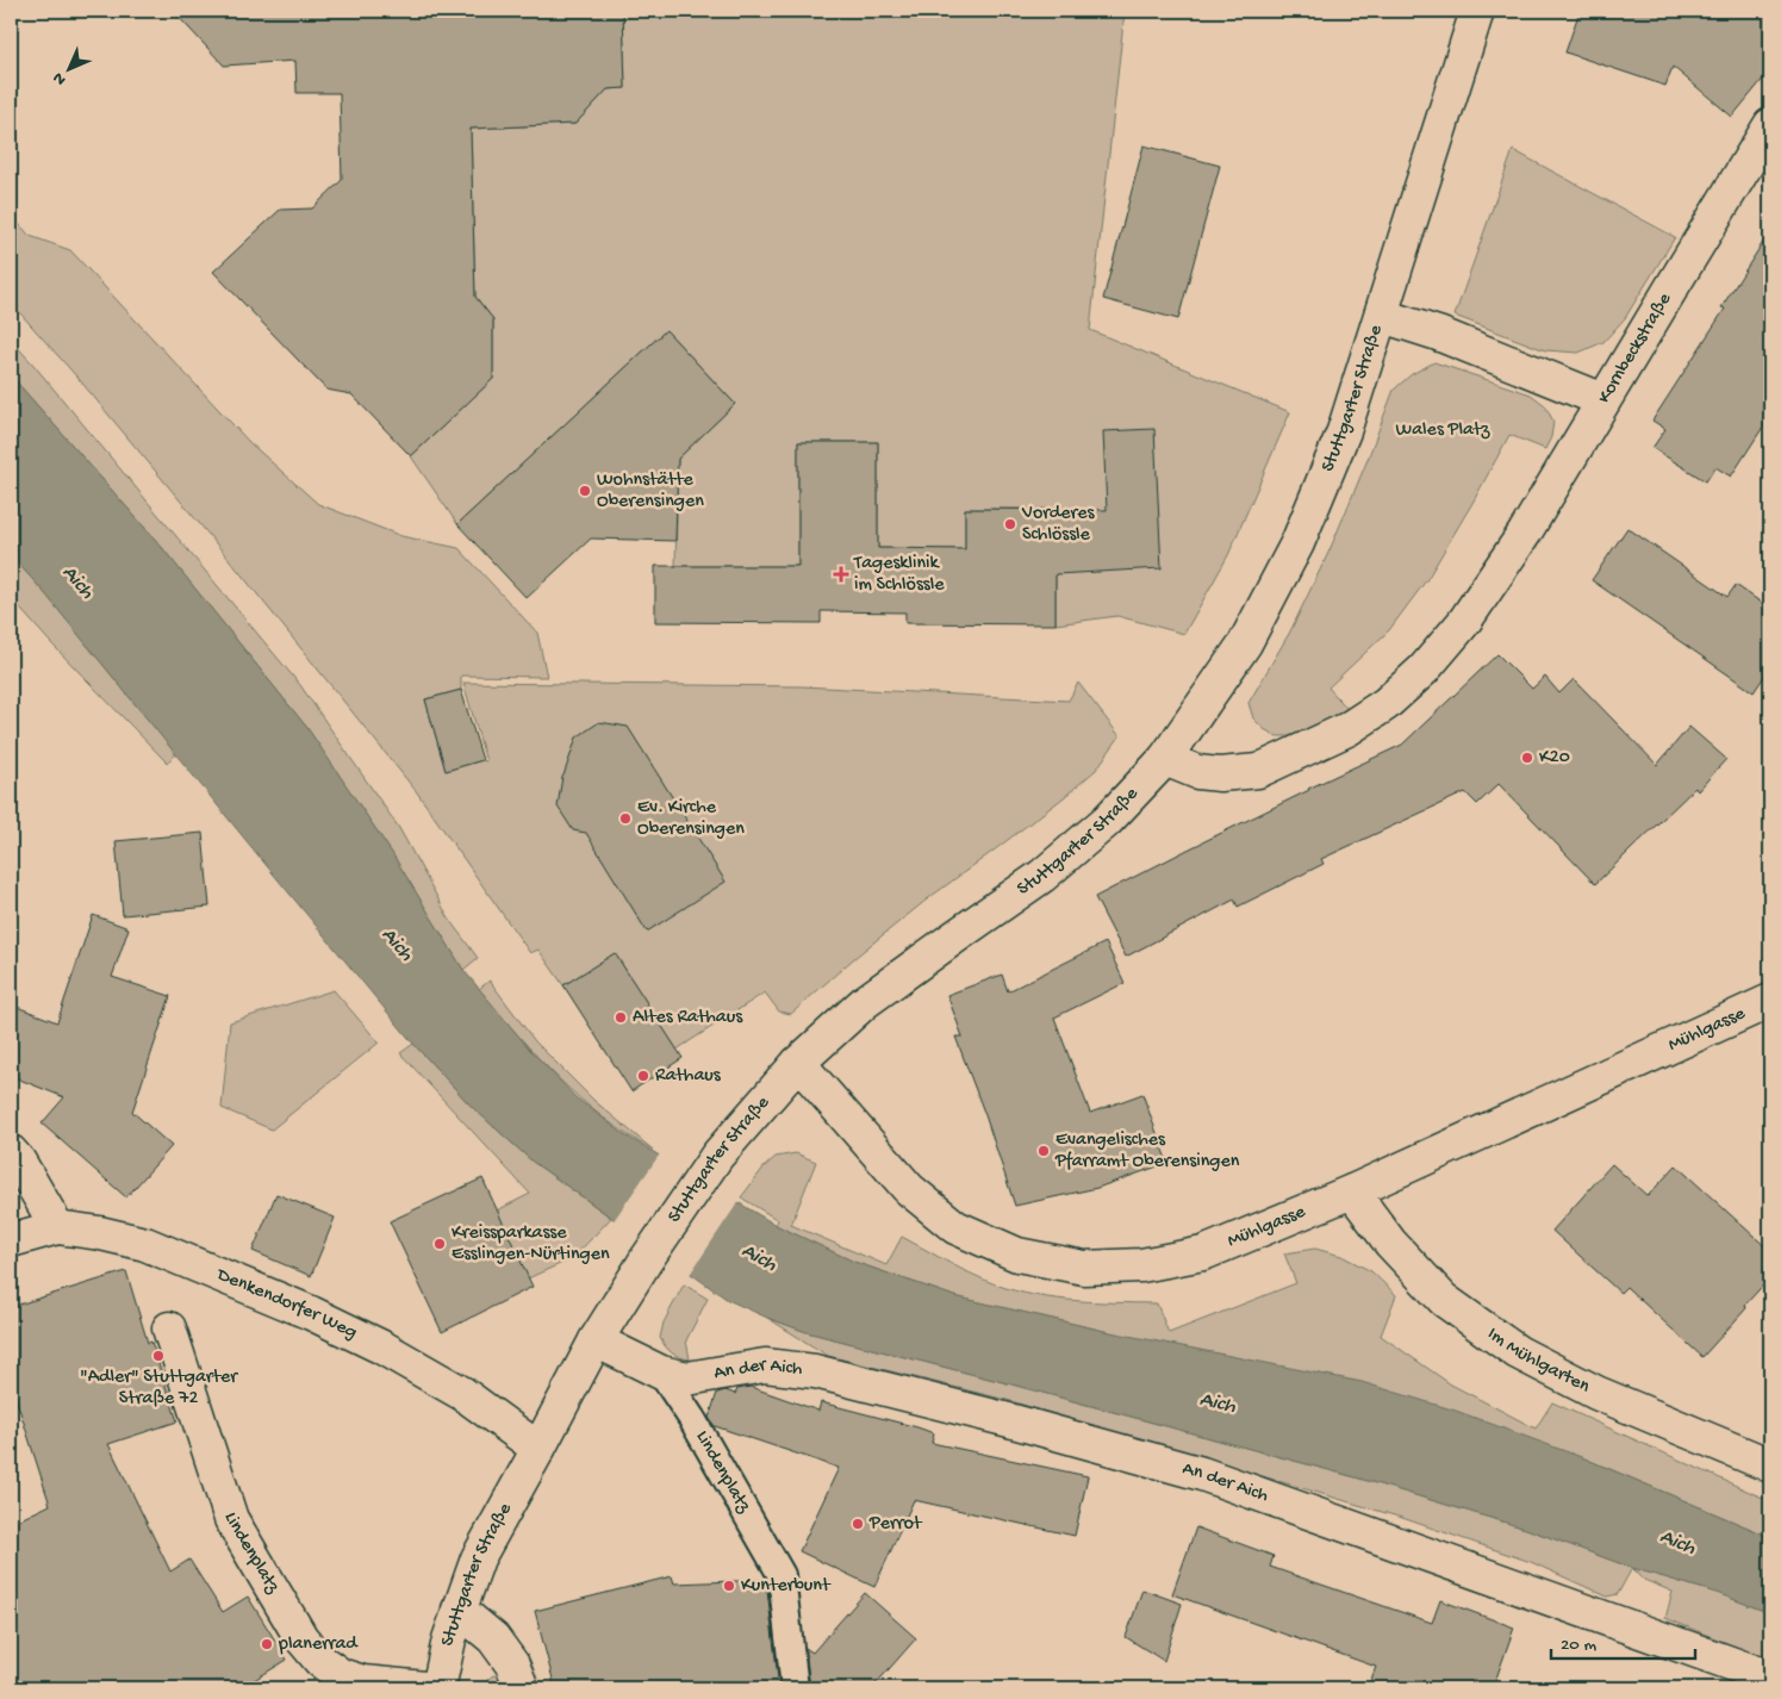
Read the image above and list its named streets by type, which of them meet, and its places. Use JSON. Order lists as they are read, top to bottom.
{
  "streets": {
    "street": [
      "Kornbeckstraße",
      "Stuttgarter Straße",
      "Mühlgasse",
      "Denkendorfer Weg",
      "Im Mühlgarten",
      "An der Aich",
      "Lindenplatz"
    ]
  },
  "crossings": [
    ["Kornbeckstraße", "Stuttgarter Straße"],
    ["Stuttgarter Straße", "Mühlgasse"],
    ["Stuttgarter Straße", "Denkendorfer Weg"],
    ["Mühlgasse", "Im Mühlgarten"],
    ["An der Aich", "Lindenplatz"]
  ],
  "water": ["Aich"],
  "parks": ["Wales Platz"],
  "places": {
    "other": [
      "Wohnstätte Oberensingen",
      "Vorderes Schlössle",
      "K20",
      "Ev. Kirche Oberensingen",
      "Altes Rathaus",
      "Rathaus",
      "Evangelisches Pfarramt Oberensingen",
      "Kreissparkasse Esslingen-Nürtingen",
      "\"Adler\" Stuttgarter Straße 72",
      "Perrot",
      "Kunterbunt",
      "planerrad"
    ],
    "health": ["Tagesklinik im Schlössle"]
  },
  "scale_bar": "20 m",
  "north": "bottom left"
}
